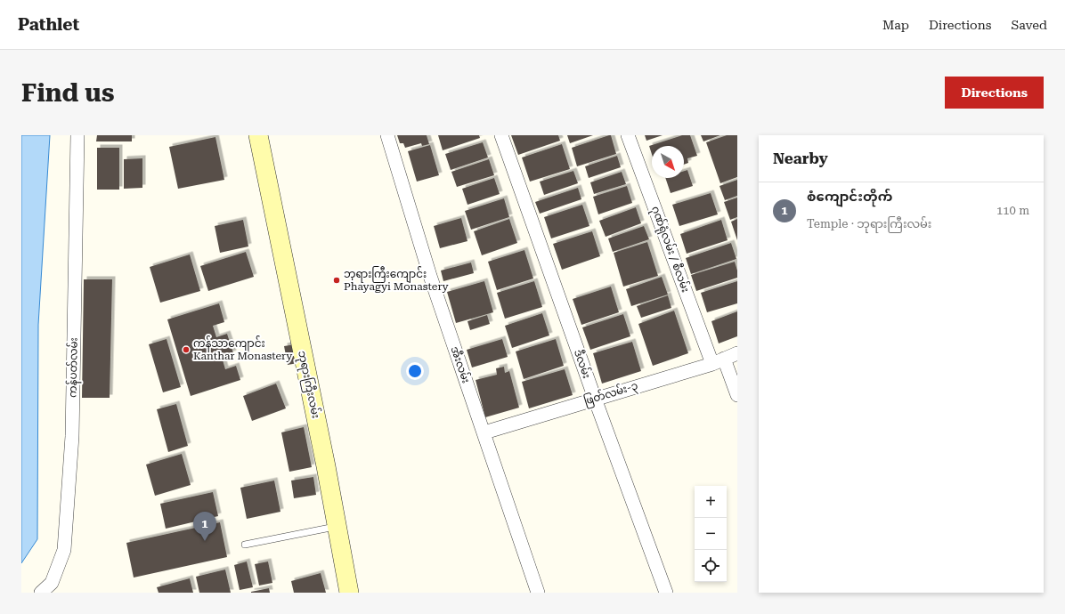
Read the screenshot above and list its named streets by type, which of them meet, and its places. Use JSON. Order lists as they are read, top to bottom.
{
  "streets": {
    "main road": ["ဘုရားကြီးလမ်း"],
    "street": [
      "ဂုဏ်ရုံလမ်း / စီလမ်း",
      "ဒီလမ်း",
      "အီးလမ်း",
      "ကန်ပတ်လမ်း",
      "ဖြတ်လမ်း-၃"
    ]
  },
  "crossings": [
    ["ဂုဏ်ရုံလမ်း / စီလမ်း", "ဖြတ်လမ်း-၃"],
    ["ဒီလမ်း", "ဖြတ်လမ်း-၃"],
    ["အီးလမ်း", "ဖြတ်လမ်း-၃"]
  ],
  "places": ["ဘုရားကြီးကျောင်း Phayagyi Monastery", "ကန်သာကျောင်း Kanthar Monastery"],
  "north": "bottom right",
  "page": {
    "header": "Pathlet",
    "nav": ["Map", "Directions", "Saved"],
    "buttons": "Directions",
    "title": "Find us",
    "heading": "Nearby",
    "list": [
      {
        "mark": "1",
        "name": "စံကျောင်းတိုက်",
        "note": "Temple · ဘုရားကြီးလမ်း",
        "value": "110 m"
      }
    ],
    "map_buttons": ["+", "−"],
    "pins": "1"
  }
}
